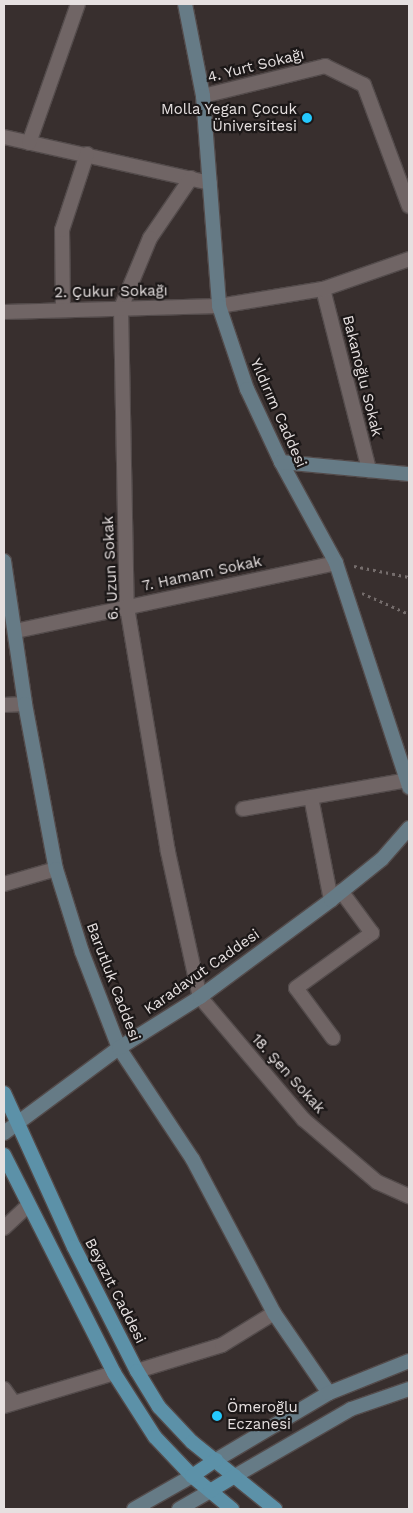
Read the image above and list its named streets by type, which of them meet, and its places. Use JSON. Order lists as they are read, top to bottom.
{
  "streets": {
    "main road": [
      "Yıldırım Caddesi",
      "Karadavut Caddesi",
      "Barutluk Caddesi",
      "Beyazıt Caddesi"
    ],
    "street": [
      "4. Yurt Sokağı",
      "2. Çukur Sokağı",
      "Bakanoğlu Sokak",
      "6. Uzun Sokak",
      "7. Hamam Sokak",
      "18. Şen Sokak"
    ]
  },
  "crossings": [
    ["4. Yurt Sokağı", "Yıldırım Caddesi"],
    ["2. Çukur Sokağı", "Bakanoğlu Sokak"],
    ["2. Çukur Sokağı", "Yıldırım Caddesi"],
    ["2. Çukur Sokağı", "6. Uzun Sokak"],
    ["Yıldırım Caddesi", "7. Hamam Sokak"],
    ["6. Uzun Sokak", "7. Hamam Sokak"],
    ["6. Uzun Sokak", "Karadavut Caddesi"],
    ["6. Uzun Sokak", "18. Şen Sokak"],
    ["7. Hamam Sokak", "Barutluk Caddesi"],
    ["Karadavut Caddesi", "Barutluk Caddesi"],
    ["Karadavut Caddesi", "18. Şen Sokak"],
    ["Karadavut Caddesi", "Beyazıt Caddesi"]
  ],
  "places": ["Molla Yegan Çocuk Üniversitesi", "Ömeroğlu Eczanesi"]
}
